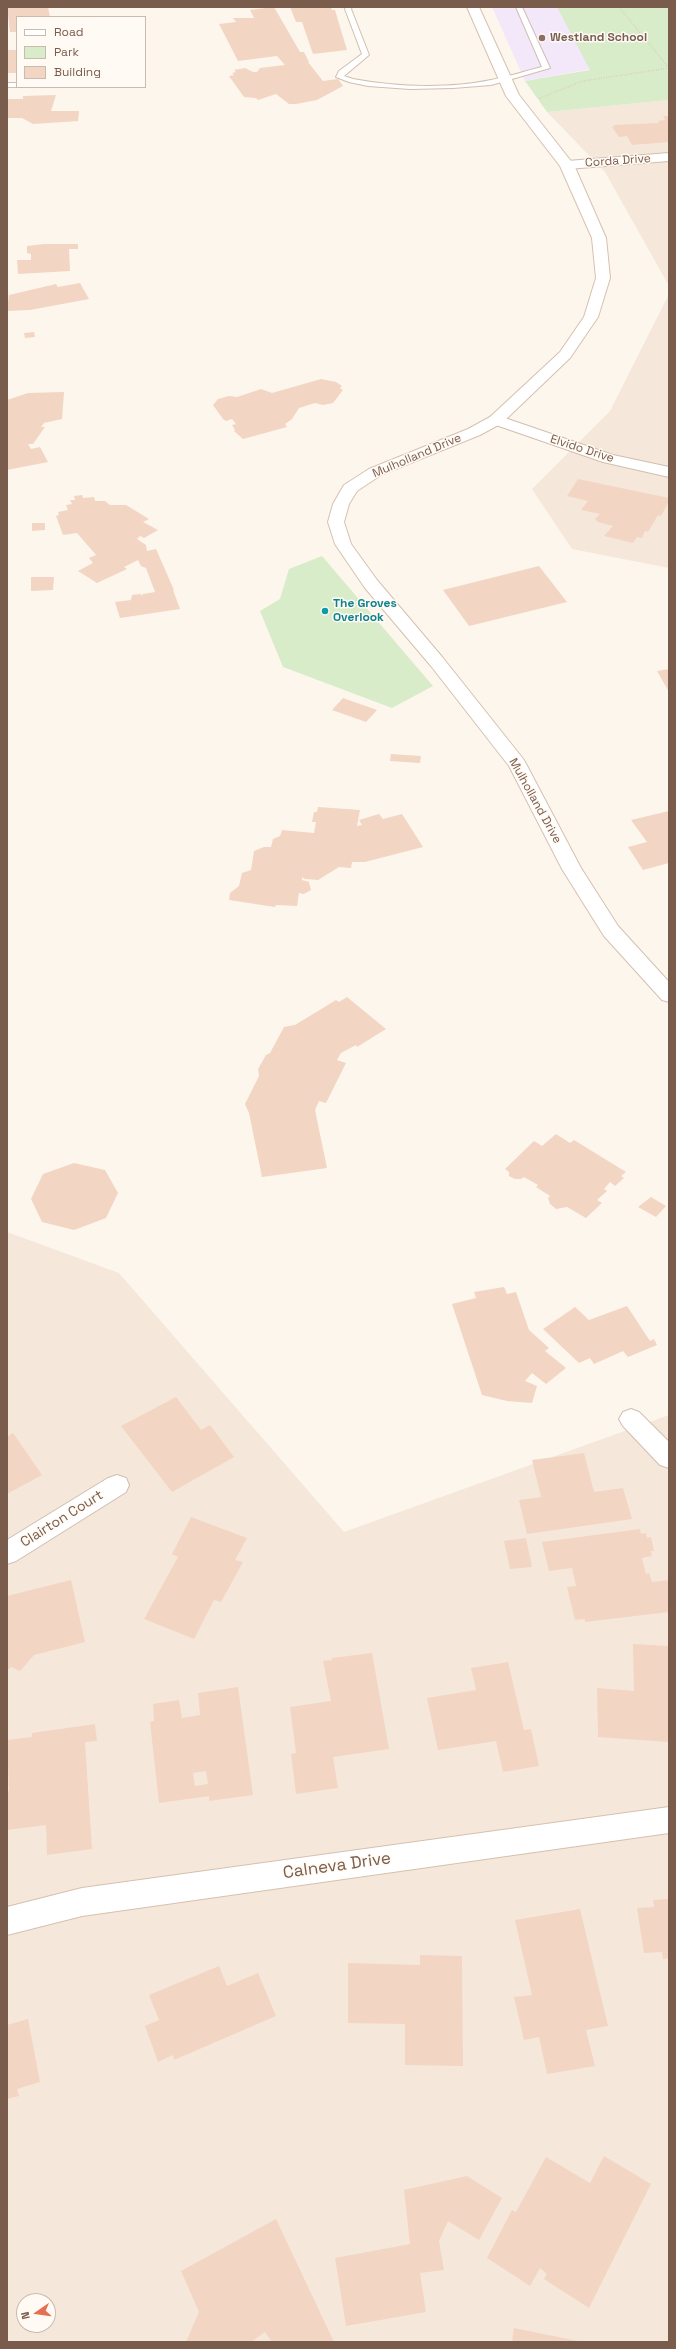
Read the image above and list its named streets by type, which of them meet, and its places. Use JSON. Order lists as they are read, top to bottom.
{
  "streets": {
    "main road": [
      "Corda Drive",
      "Elvido Drive",
      "Mulholland Drive",
      "Clairton Court",
      "Calneva Drive"
    ]
  },
  "crossings": [
    ["Corda Drive", "Mulholland Drive"],
    ["Elvido Drive", "Mulholland Drive"]
  ],
  "places": ["Westland School", "The Groves Overlook"],
  "legend": ["Road", "Park", "Building"],
  "north": "left"
}
